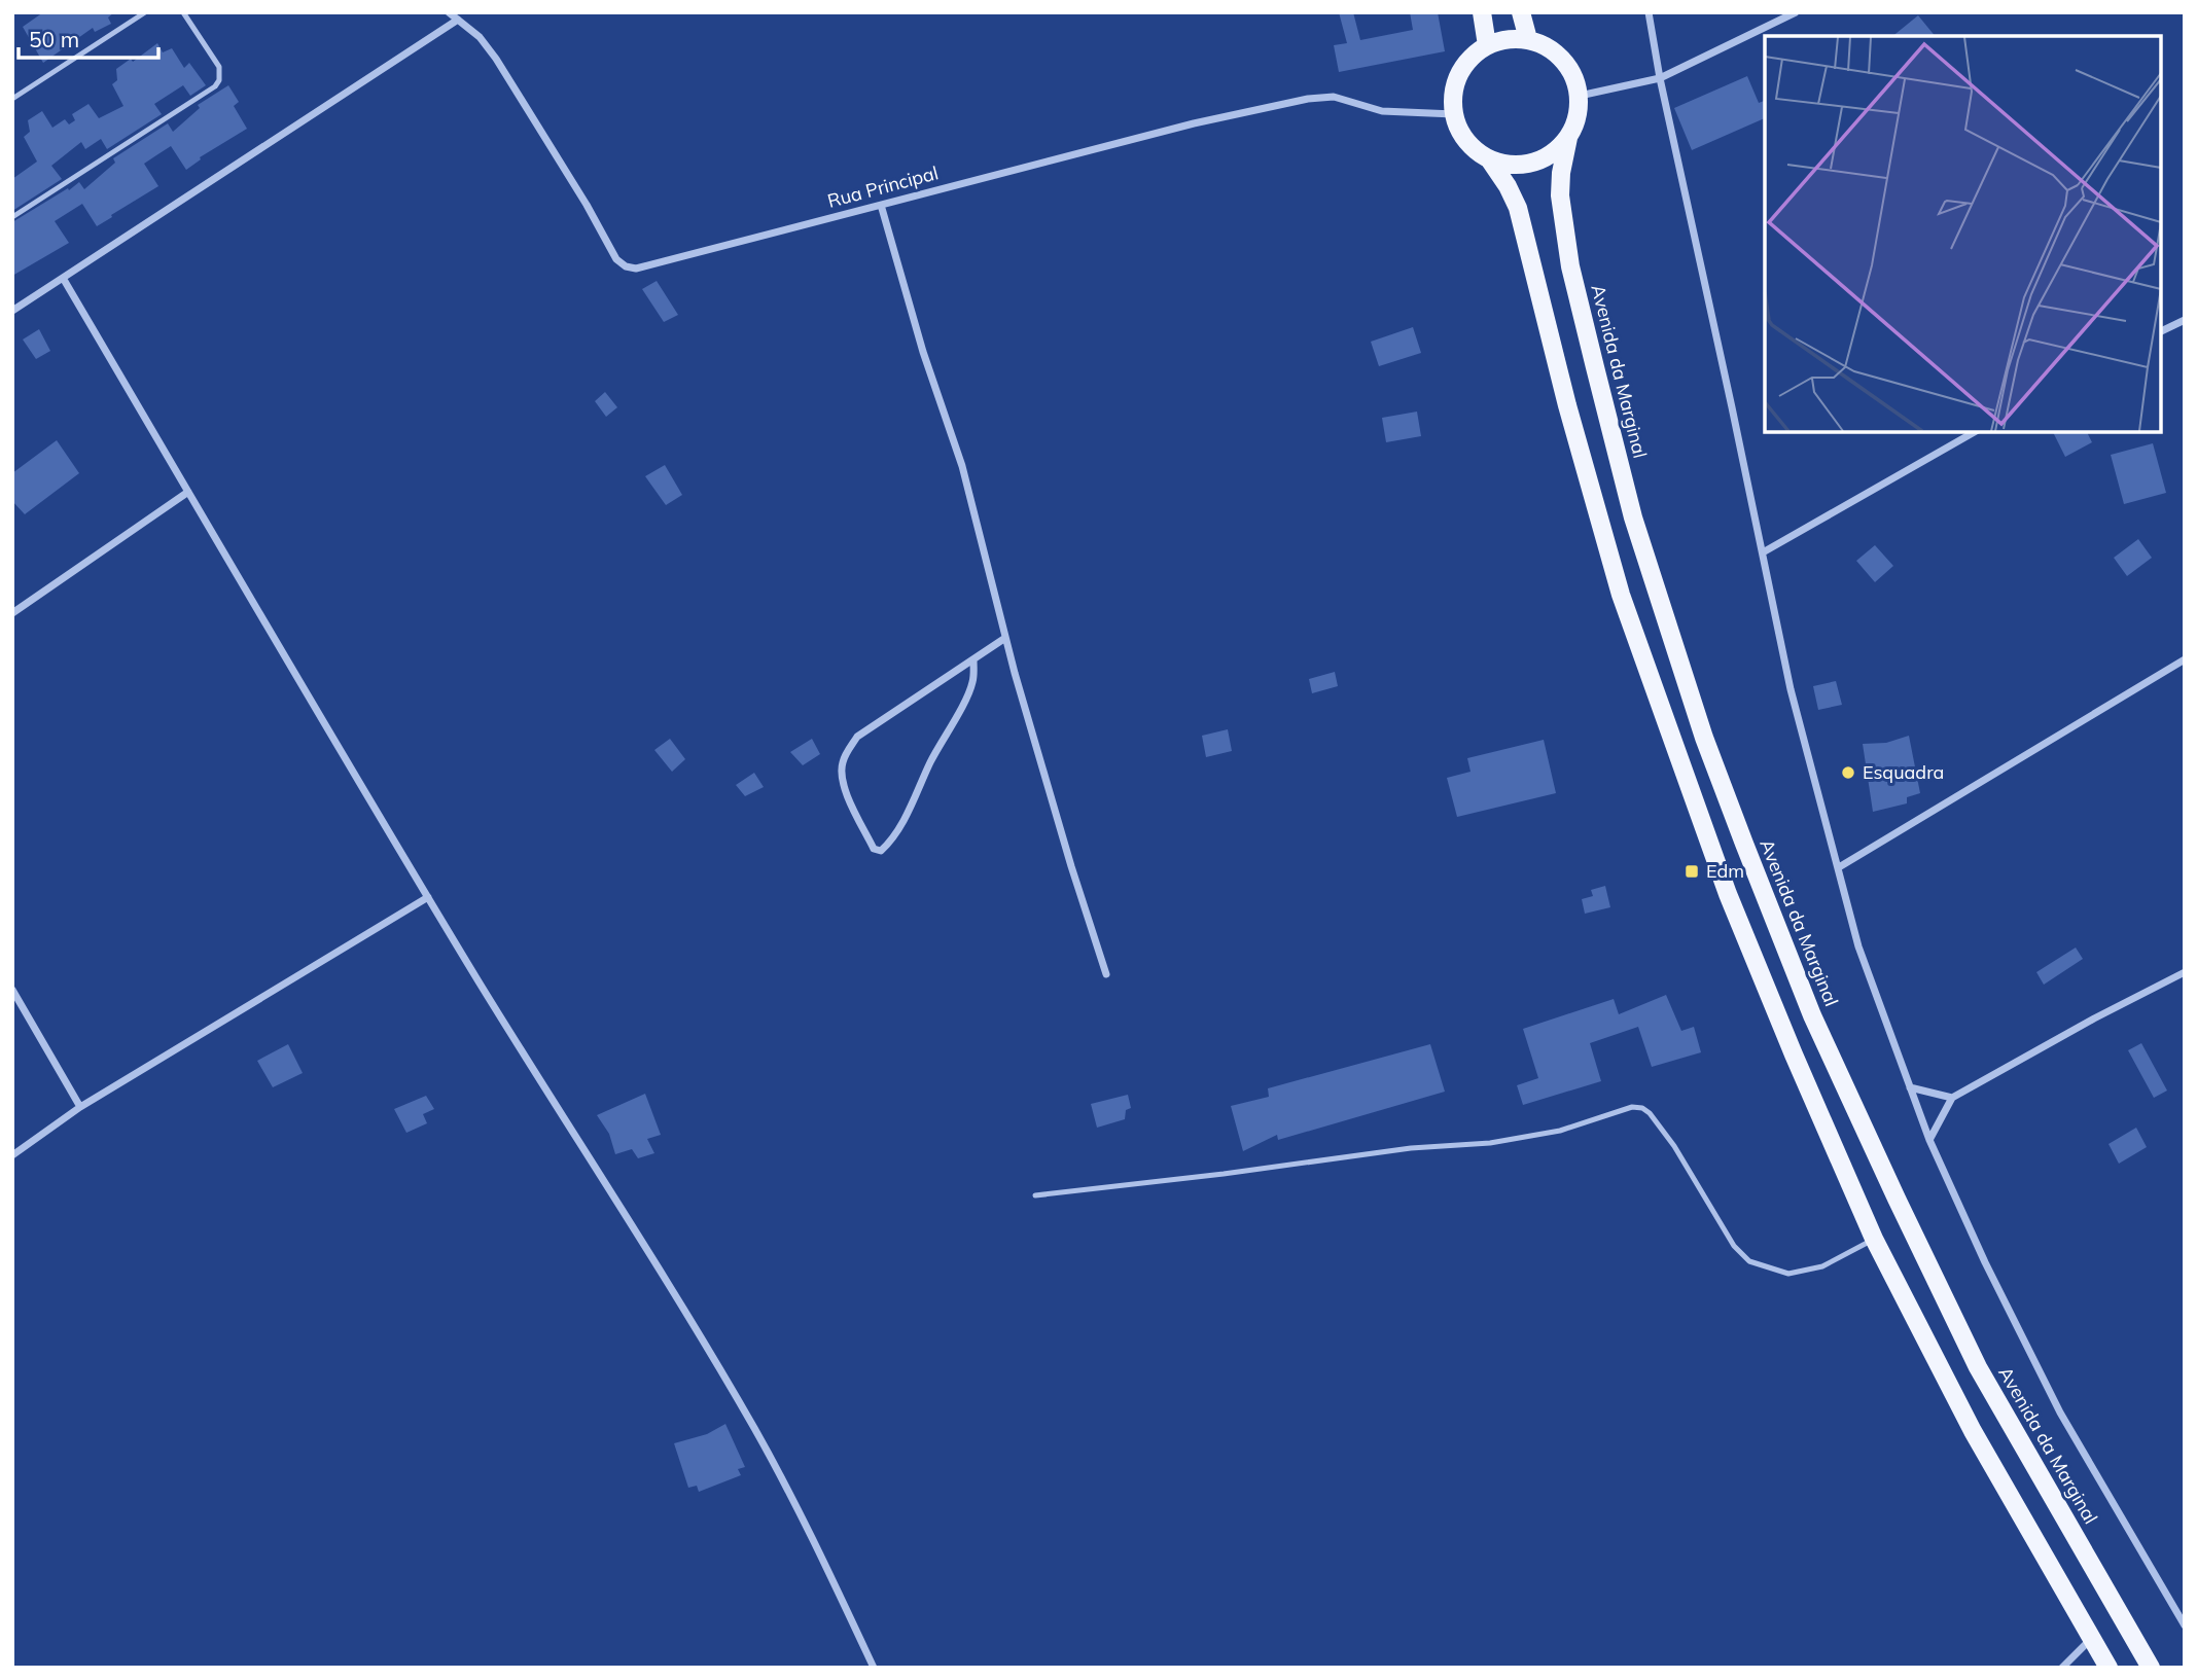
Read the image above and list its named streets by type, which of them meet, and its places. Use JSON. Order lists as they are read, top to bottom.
{
  "streets": {
    "main road": ["Avenida da Marginal"],
    "street": ["Rua Principal"]
  },
  "crossings": [
    ["Rua Principal", "Avenida da Marginal"]
  ],
  "places": {
    "other": ["Esquadra"],
    "transit": ["Edm"]
  },
  "scale_bar": "50 m"
}
